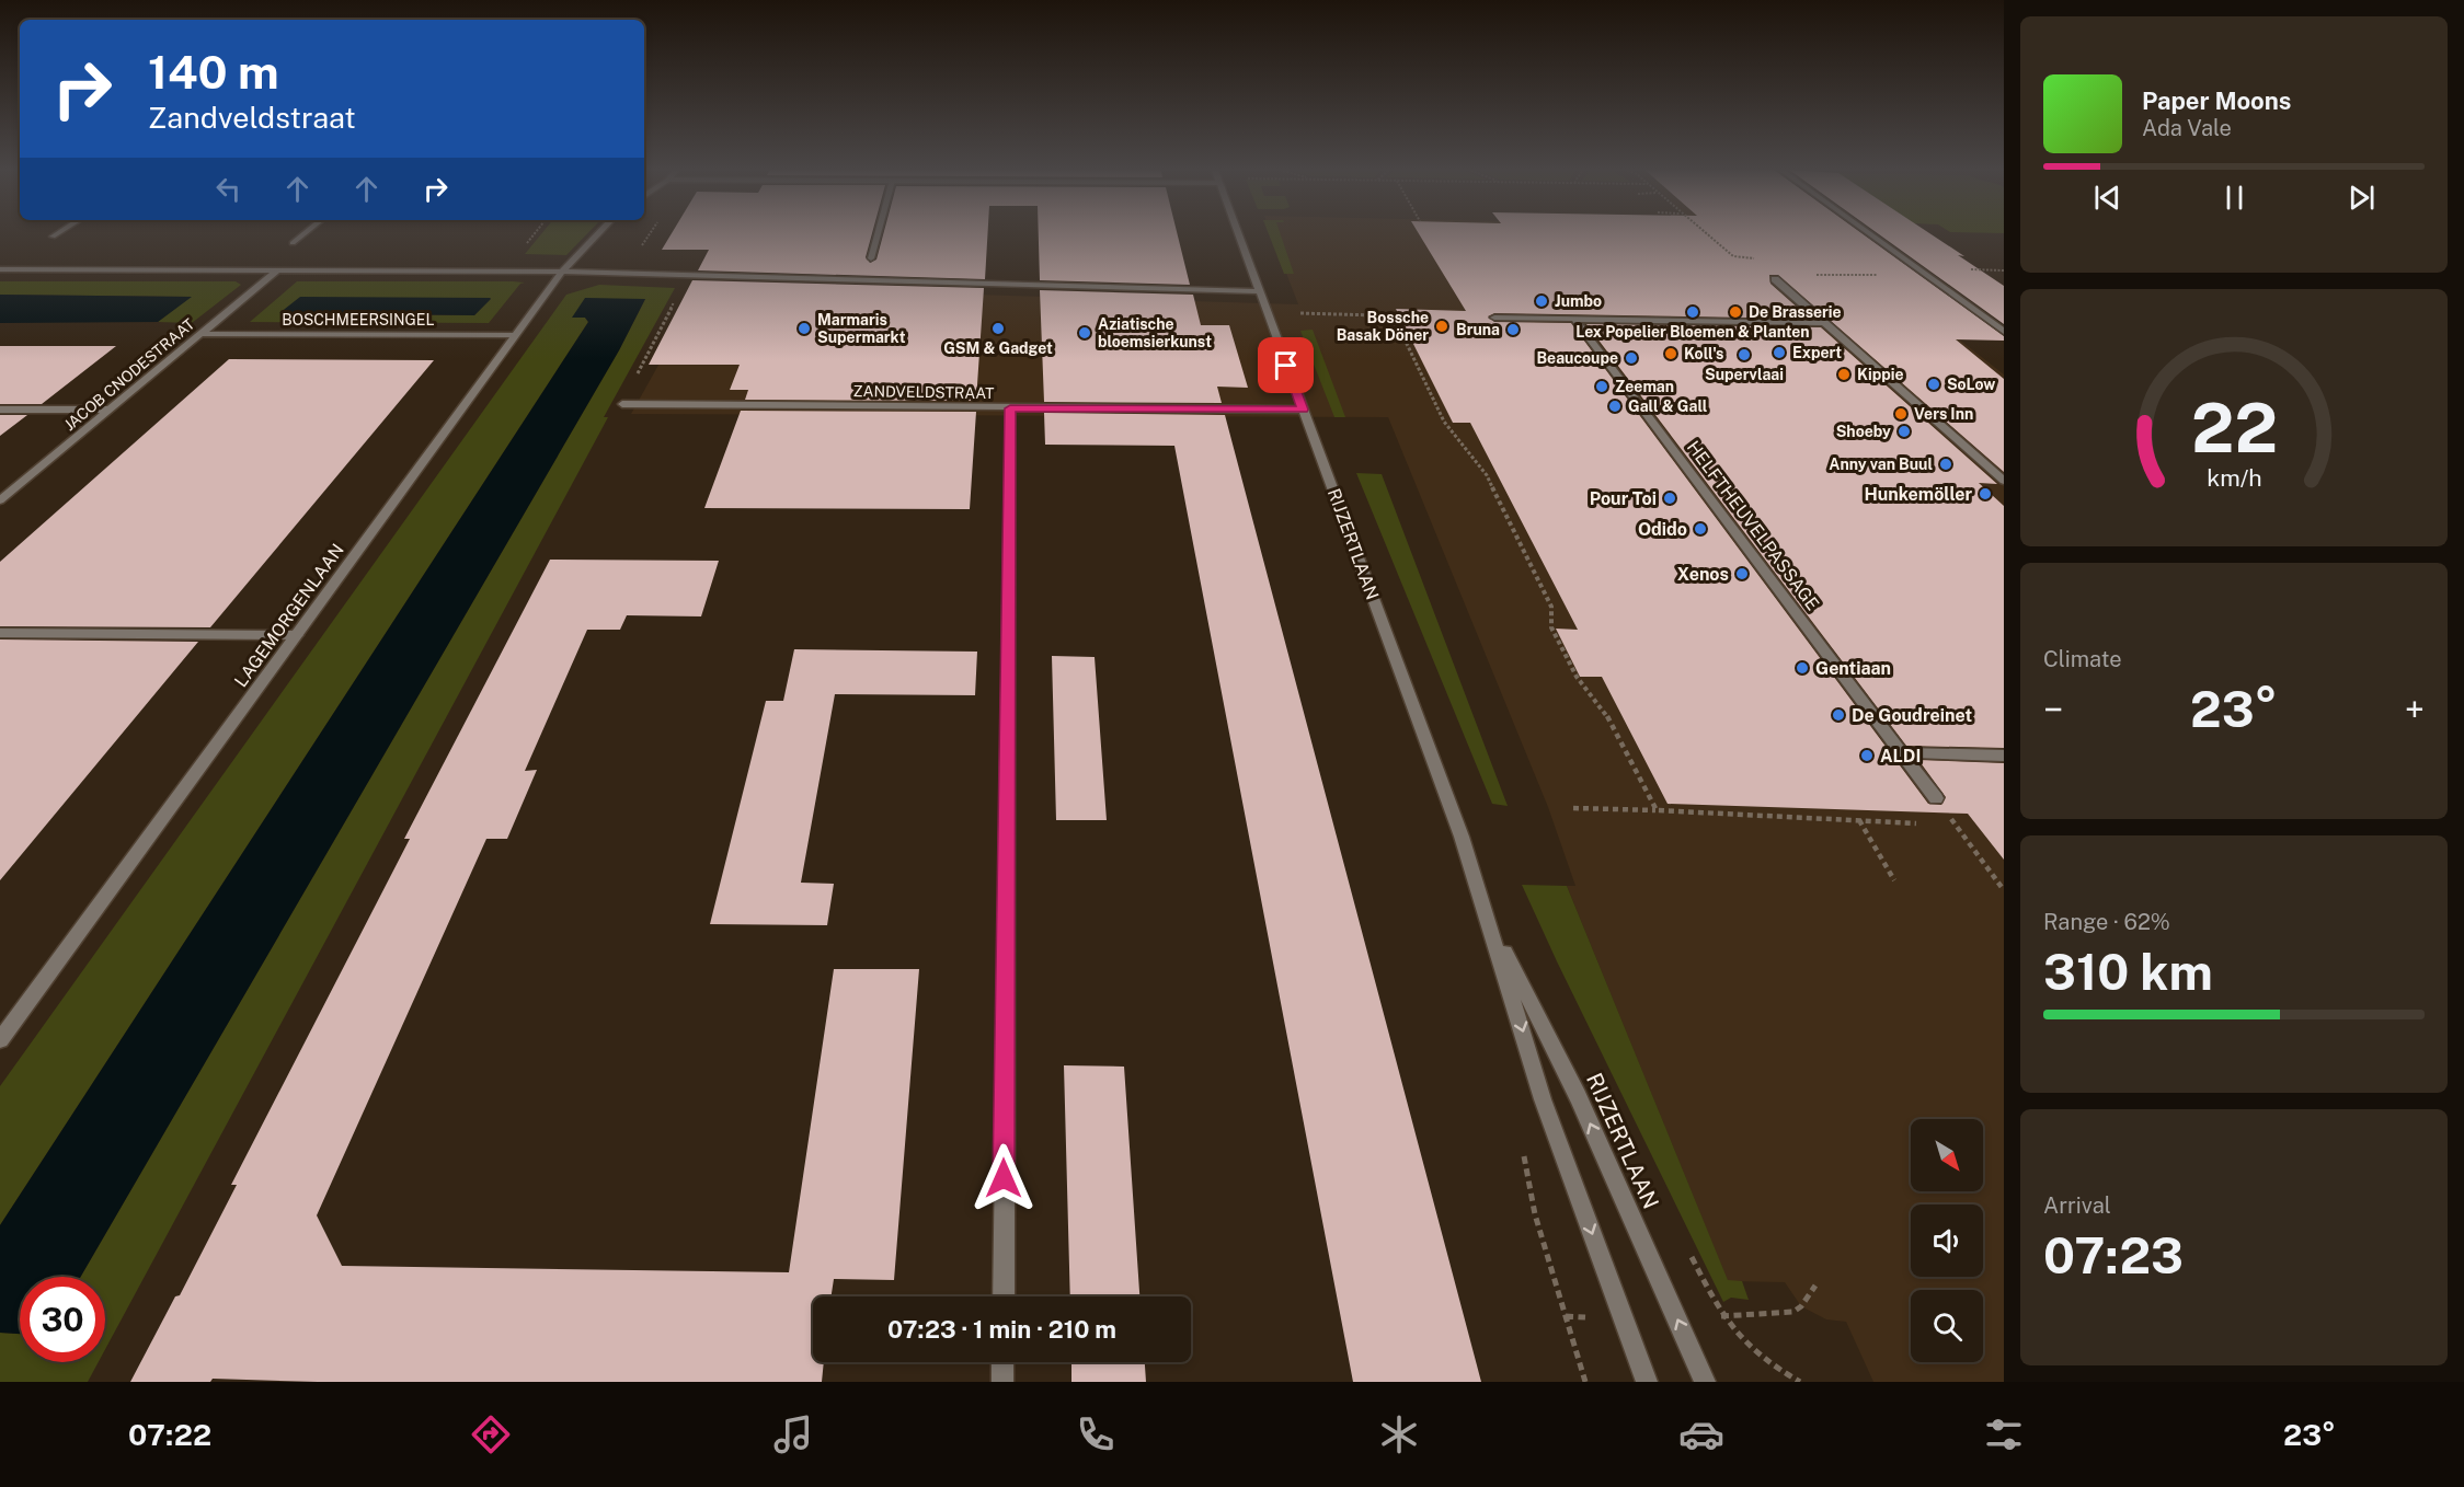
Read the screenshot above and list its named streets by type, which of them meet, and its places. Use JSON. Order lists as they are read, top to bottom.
{
  "streets": {
    "street": [
      "BOSCHMEERSINGEL",
      "JACOB CNODESTRAAT",
      "ZANDVELDSTRAAT",
      "HELFTHEUVELPASSAGE",
      "RIJZERTLAAN",
      "LAGEMORGENLAAN"
    ]
  },
  "crossings": [
    ["BOSCHMEERSINGEL", "JACOB CNODESTRAAT"],
    ["BOSCHMEERSINGEL", "LAGEMORGENLAAN"],
    ["ZANDVELDSTRAAT", "RIJZERTLAAN"]
  ],
  "places": [
    "Jumbo",
    "Lex Popelier Bloemen & Planten",
    "De Brasserie",
    "Bossche Basak Döner",
    "Marmaris Supermarkt",
    "GSM & Gadget",
    "Bruna",
    "Aziatische bloemsierkunst",
    "Expert",
    "Koll's",
    "Supervlaai",
    "Beaucoupe",
    "Kippie",
    "SoLow",
    "Zeeman",
    "Gall & Gall",
    "Vers Inn",
    "Shoeby",
    "Anny van Buul",
    "Hunkemöller",
    "Pour Toi",
    "Odido",
    "Xenos",
    "Gentiaan",
    "De Goudreinet",
    "ALDI"
  ],
  "north": "bottom right",
  "page": {
    "turn": ["140 m", "Zandveldstraat"],
    "song": ["Paper Moons", "Ada Vale"],
    "tile": [
      "Climate",
      ["Range · 62%", "310 km"],
      ["Arrival", "07:23"]
    ],
    "heat": ["−", "23°", "+"],
    "limit": "30",
    "trip": "07:23 · 1 min · 210 m",
    "tabs": ["07:22", "23°"],
    "gauge": ["22", "km/h"]
  }
}
